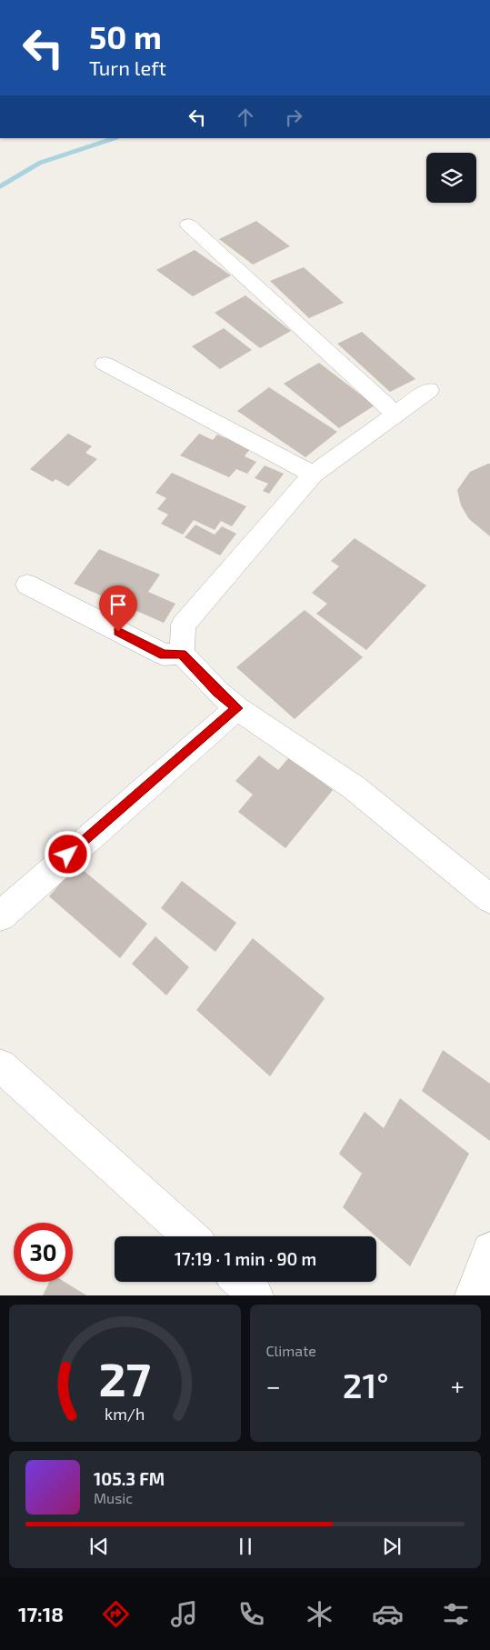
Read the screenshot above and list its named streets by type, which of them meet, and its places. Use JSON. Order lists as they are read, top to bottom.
{
  "page": {
    "turn": ["50 m", "Turn left"],
    "limit": "30",
    "trip": "17:19 · 1 min · 90 m",
    "tile": "Climate",
    "heat": ["−", "21°", "+"],
    "song": ["105.3 FM", "Music"],
    "tabs": "17:18",
    "gauge": ["27", "km/h"]
  }
}
